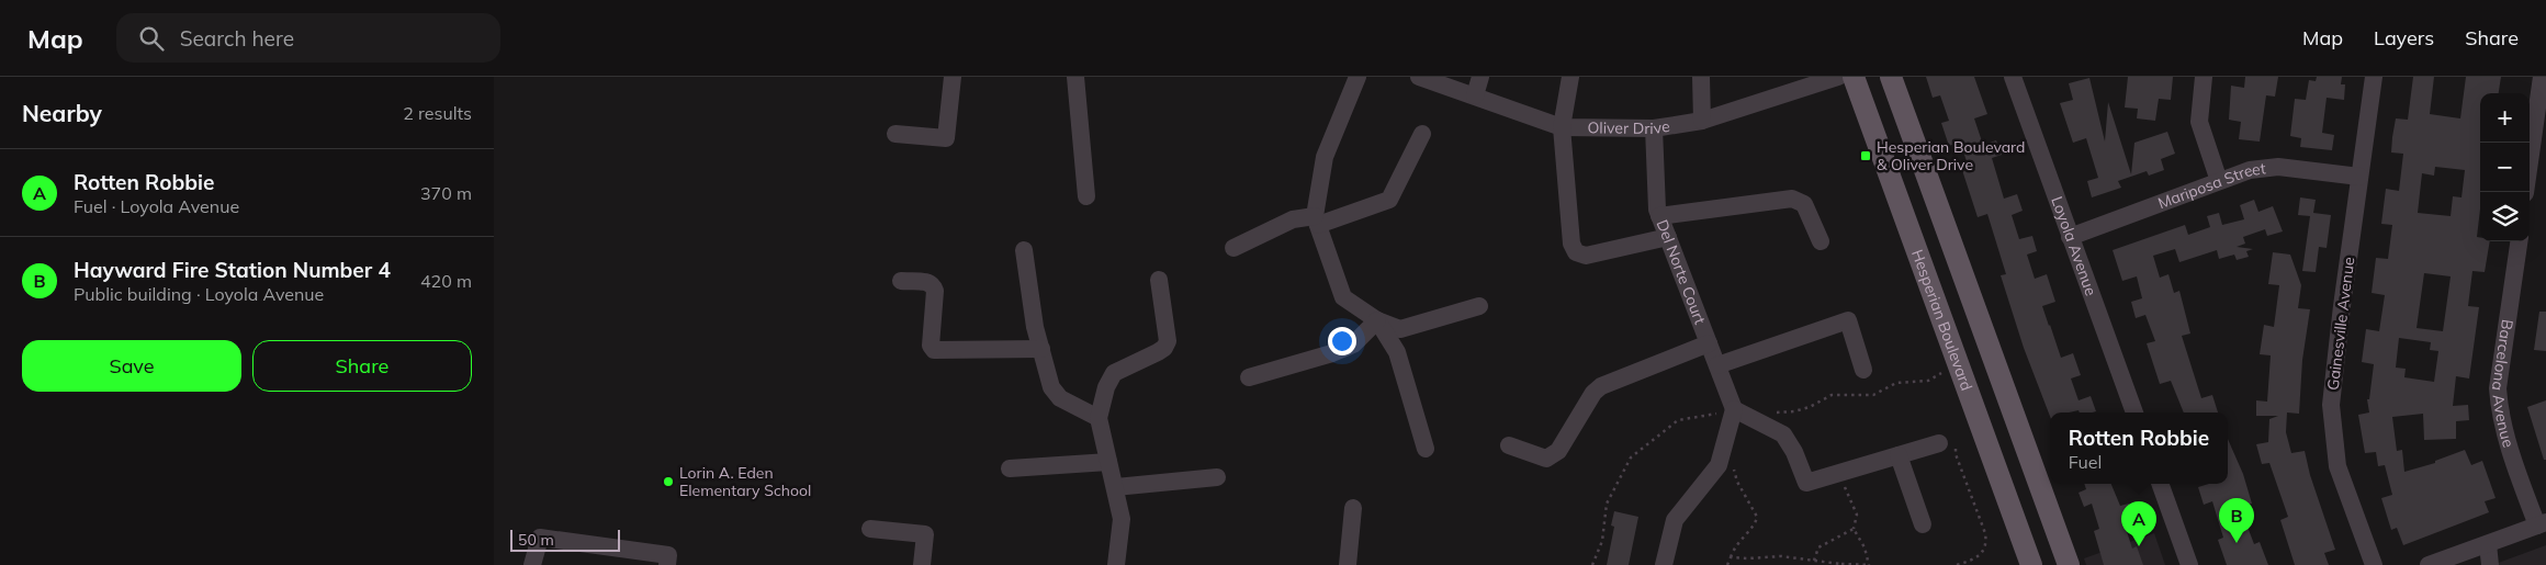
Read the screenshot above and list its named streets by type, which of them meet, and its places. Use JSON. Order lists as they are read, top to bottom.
{
  "streets": {
    "main road": ["Hesperian Boulevard"],
    "street": [
      "Oliver Drive",
      "Mariposa Street",
      "Loyola Avenue",
      "Del Norte Court",
      "Gainesville Avenue",
      "Barcelona Avenue"
    ]
  },
  "crossings": [
    ["Oliver Drive", "Del Norte Court"],
    ["Mariposa Street", "Loyola Avenue"],
    ["Mariposa Street", "Gainesville Avenue"]
  ],
  "places": {
    "transit": ["Hesperian Boulevard & Oliver Drive"],
    "other": ["Lorin A. Eden Elementary School"]
  },
  "scale_bar": "50 m",
  "page": {
    "header": "Map",
    "search": "Search here",
    "nav": ["Map", "Layers", "Share"],
    "heading": ["Nearby", "2 results"],
    "map_buttons": ["+", "−"],
    "list": [
      {
        "mark": "A",
        "name": "Rotten Robbie",
        "note": "Fuel · Loyola Avenue",
        "value": "370 m"
      },
      {
        "mark": "B",
        "name": "Hayward Fire Station Number 4",
        "note": "Public building · Loyola Avenue",
        "value": "420 m"
      }
    ],
    "buttons": ["Save", "Share"],
    "popup": ["Rotten Robbie", "Fuel"],
    "pins": ["B", "A"],
    "scale": "50 m"
  }
}
